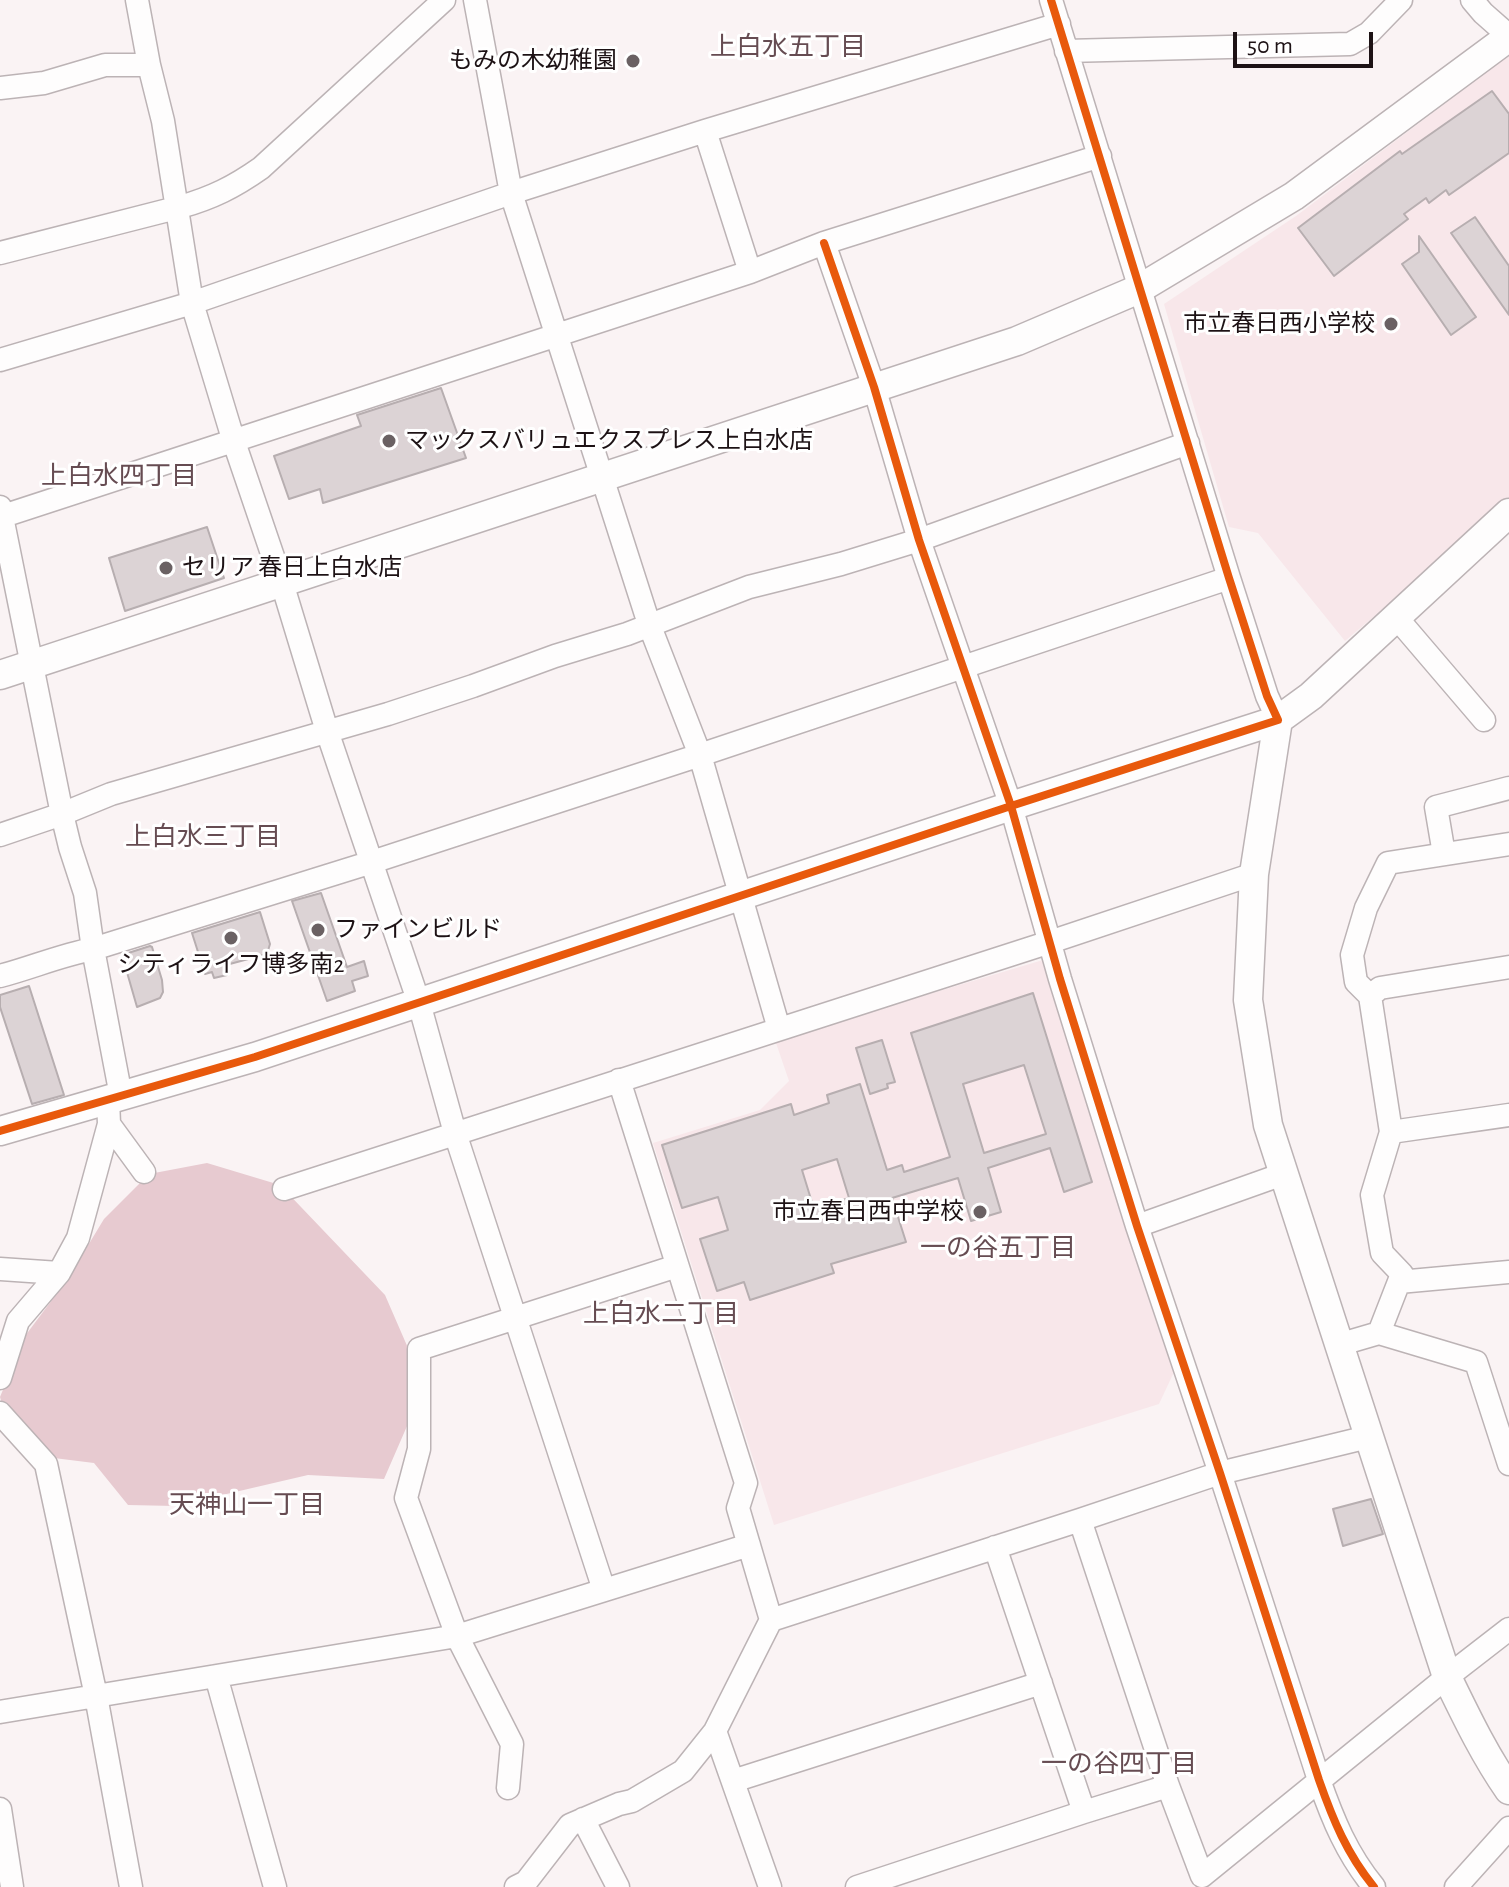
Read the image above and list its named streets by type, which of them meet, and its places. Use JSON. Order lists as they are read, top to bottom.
{
  "districts": [
    "上白水五丁目",
    "上白水四丁目",
    "上白水三丁目",
    "一の谷五丁目",
    "上白水二丁目",
    "天神山一丁目",
    "一の谷四丁目"
  ],
  "places": [
    "もみの木幼稚園",
    "市立春日西小学校",
    "マックスバリュエクスプレス上白水店",
    "セリア 春日上白水店",
    "ファインビルド",
    "シティライフ博多南2",
    "市立春日西中学校"
  ],
  "scale_bar": "50 m"
}
